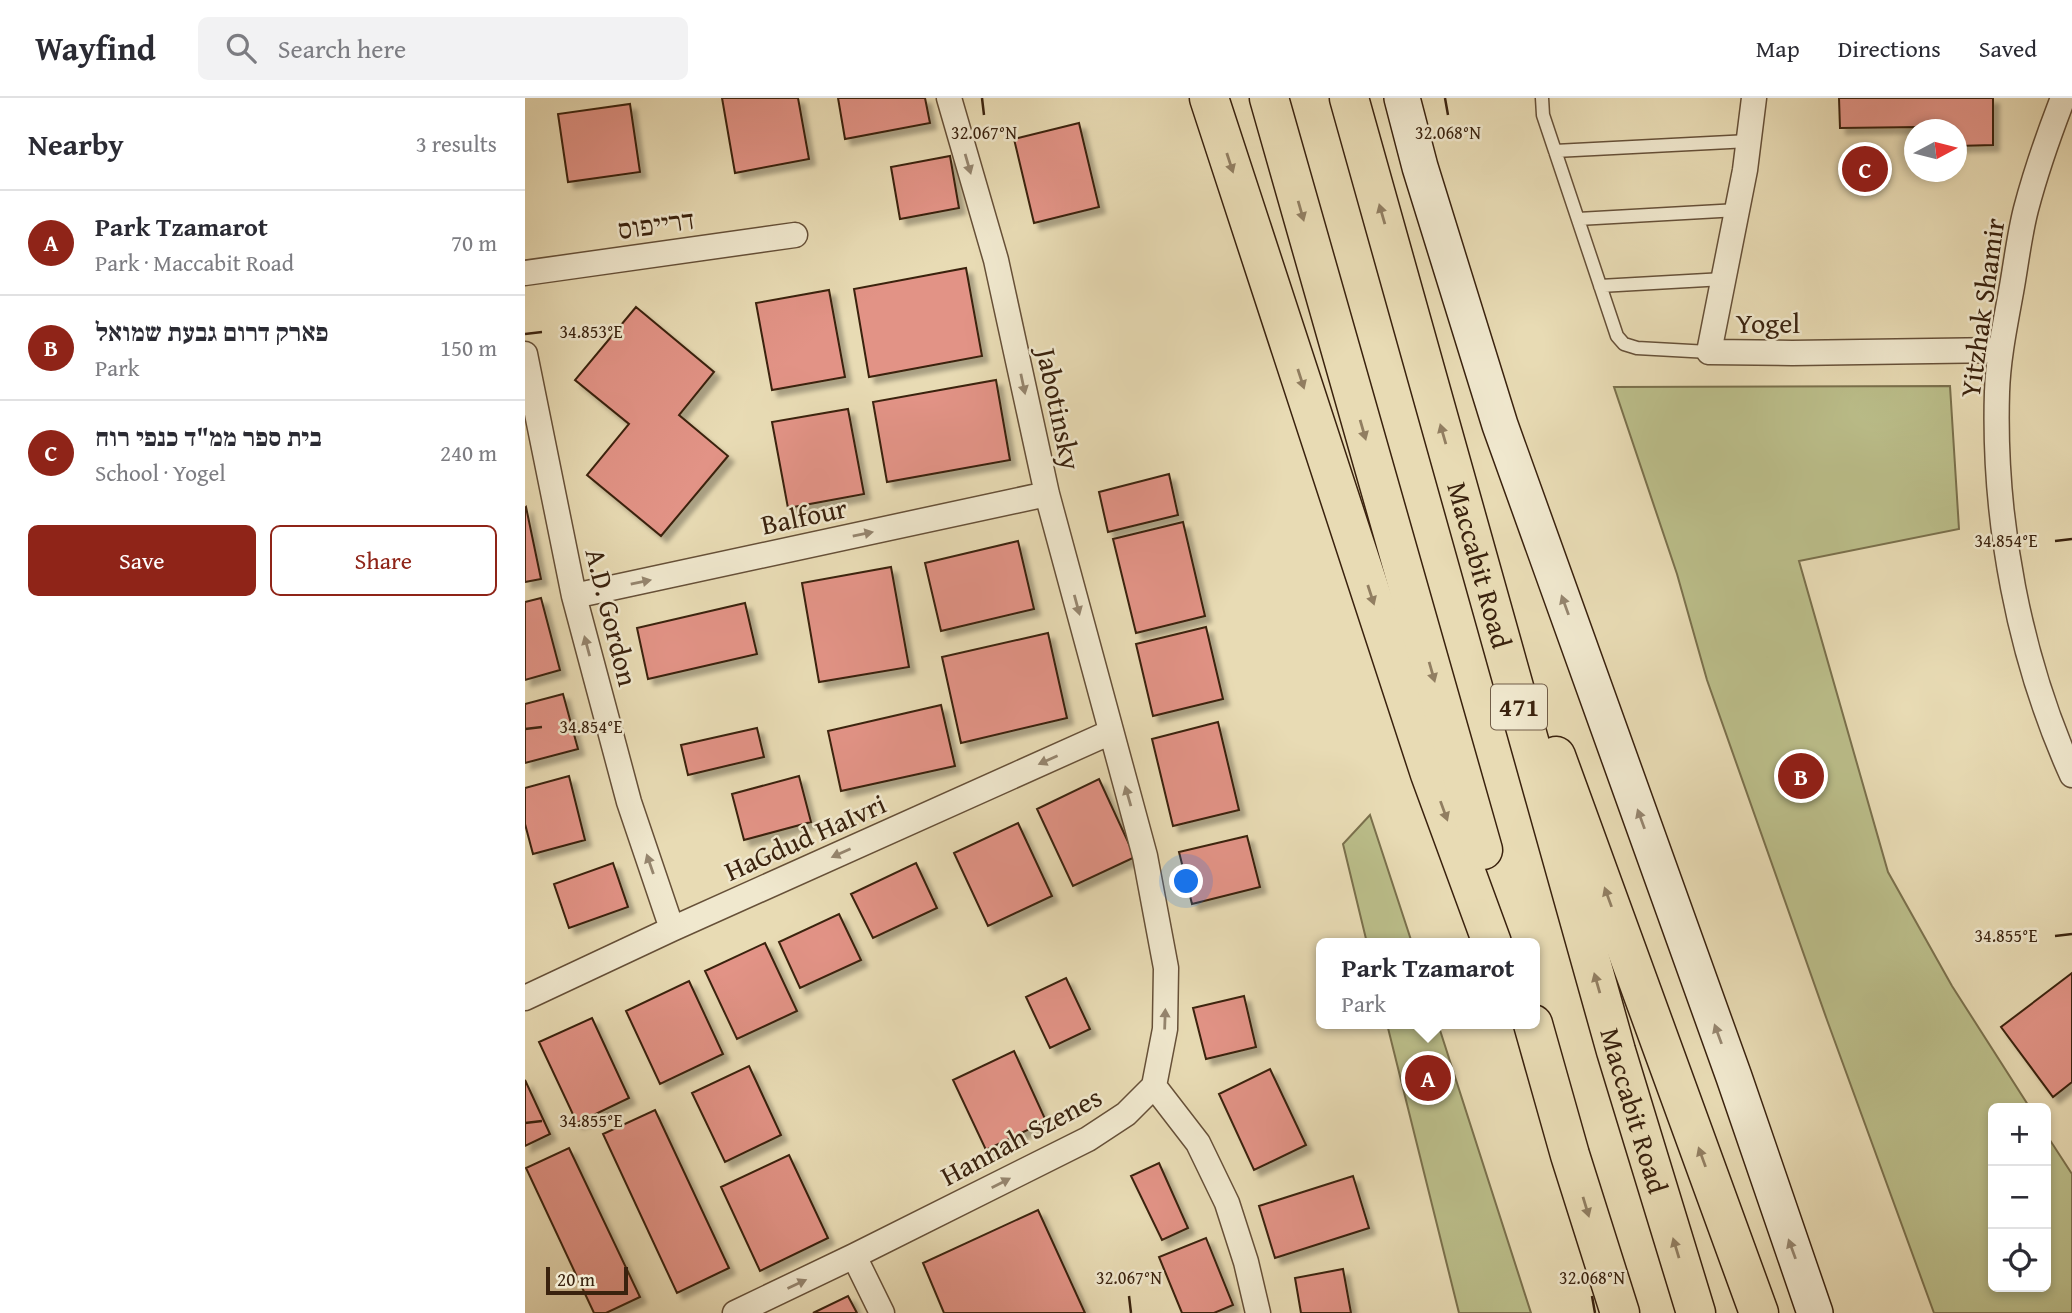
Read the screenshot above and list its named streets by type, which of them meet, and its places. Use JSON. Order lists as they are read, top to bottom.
{
  "streets": {
    "highway": ["Maccabit Road", "471"],
    "street": [
      "דרייפוס",
      "Yitzhak Shamir",
      "Yogel",
      "Jabotinsky",
      "Balfour",
      "A.D. Gordon",
      "HaGdud HaIvri",
      "Hannah Szenes"
    ]
  },
  "crossings": [
    ["Yitzhak Shamir", "Yogel"],
    ["Jabotinsky", "Balfour"],
    ["Jabotinsky", "HaGdud HaIvri"],
    ["Balfour", "A.D. Gordon"],
    ["A.D. Gordon", "HaGdud HaIvri"]
  ],
  "one_way": [
    "Jabotinsky",
    "Balfour",
    "A.D. Gordon",
    "HaGdud HaIvri",
    "Hannah Szenes"
  ],
  "scale_bar": "20 m",
  "north": "right",
  "page": {
    "header": "Wayfind",
    "search": "Search here",
    "nav": ["Map", "Directions", "Saved"],
    "heading": ["Nearby", "3 results"],
    "pins": ["C", "B", "A"],
    "list": [
      {
        "mark": "A",
        "name": "Park Tzamarot",
        "note": "Park · Maccabit Road",
        "value": "70 m"
      },
      {
        "mark": "B",
        "name": "פארק דרום גבעת שמואל",
        "note": "Park",
        "value": "150 m"
      },
      {
        "mark": "C",
        "name": "בית ספר ממ\"ד כנפי רוח",
        "note": "School · Yogel",
        "value": "240 m"
      }
    ],
    "buttons": ["Save", "Share"],
    "popup": ["Park Tzamarot", "Park"],
    "map_buttons": ["+", "−"],
    "scale": "20 m"
  },
  "coordinates": [
    "32.067°N",
    "32.068°N",
    "34.853°E",
    "34.854°E",
    "34.855°E"
  ]
}
